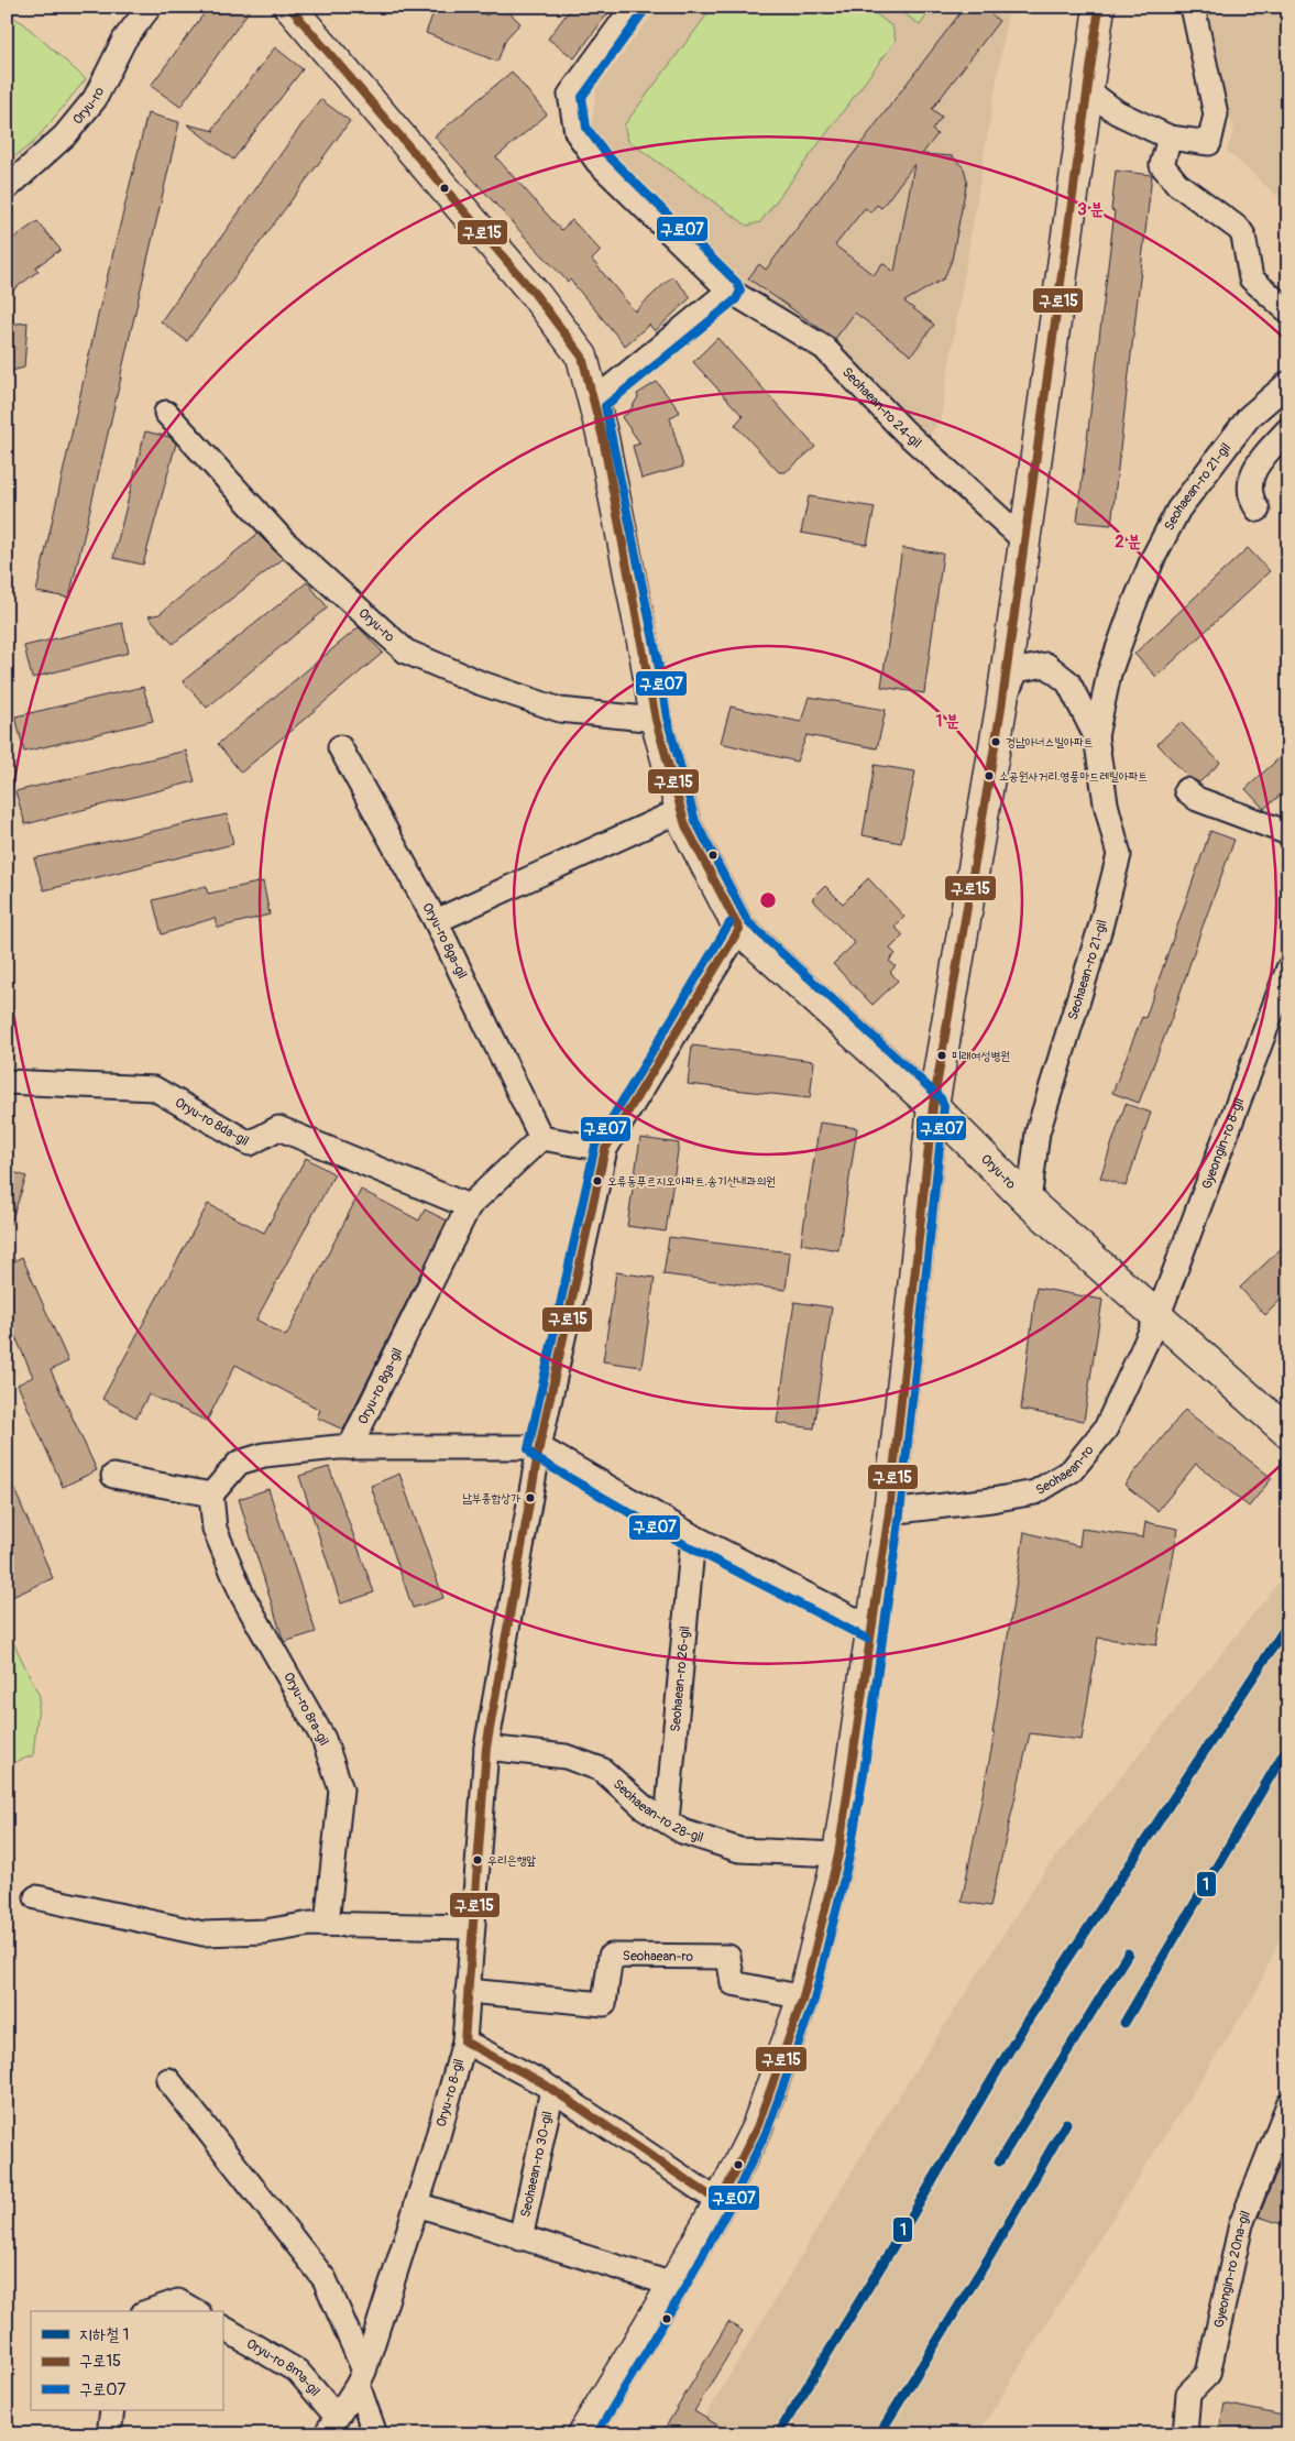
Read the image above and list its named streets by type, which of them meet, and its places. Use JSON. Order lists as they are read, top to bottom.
{
  "streets": {
    "main road": ["Oryu-ro"],
    "street": [
      "Seohaean-ro 24-gil",
      "Seohaean-ro 21-gil",
      "Oryu-ro 8ga-gil",
      "Oryu-ro 8da-gil",
      "Gyeongin-ro 8-gil",
      "Seohaean-ro",
      "Seohaean-ro 26-gil",
      "Oryu-ro 8ra-gil",
      "Seohaean-ro 28-gil",
      "Oryu-ro 8-gil",
      "Seohaean-ro 30-gil",
      "Gyeongin-ro 20na-gil",
      "Oryu-ro 8ma-gil"
    ]
  },
  "crossings": [
    ["Oryu-ro", "Seohaean-ro 21-gil"],
    ["Oryu-ro", "Gyeongin-ro 8-gil"],
    ["Oryu-ro", "Seohaean-ro"],
    ["Oryu-ro", "Oryu-ro 8-gil"],
    ["Oryu-ro 8ga-gil", "Oryu-ro 8da-gil"],
    ["Gyeongin-ro 8-gil", "Seohaean-ro"],
    ["Seohaean-ro", "Oryu-ro 8-gil"],
    ["Seohaean-ro 26-gil", "Seohaean-ro 28-gil"],
    ["Seohaean-ro 28-gil", "Oryu-ro 8-gil"],
    ["Oryu-ro 8-gil", "Seohaean-ro 30-gil"],
    ["Oryu-ro 8-gil", "Oryu-ro 8ma-gil"]
  ],
  "places": [
    "경남아너스빌아파트",
    "소공원사거리.영풍마드레빌아파트",
    "미래여성병원",
    "오류동푸르지오아파트.송기산내과의원",
    "남부종합상가",
    "우리은행앞"
  ],
  "lines": ["transit line 구로15", "transit line 구로07", "metro line 1"],
  "legend": ["지하철 1", "구로15", "구로07"],
  "rings": ["3 분", "2 분", "1 분"]
}
